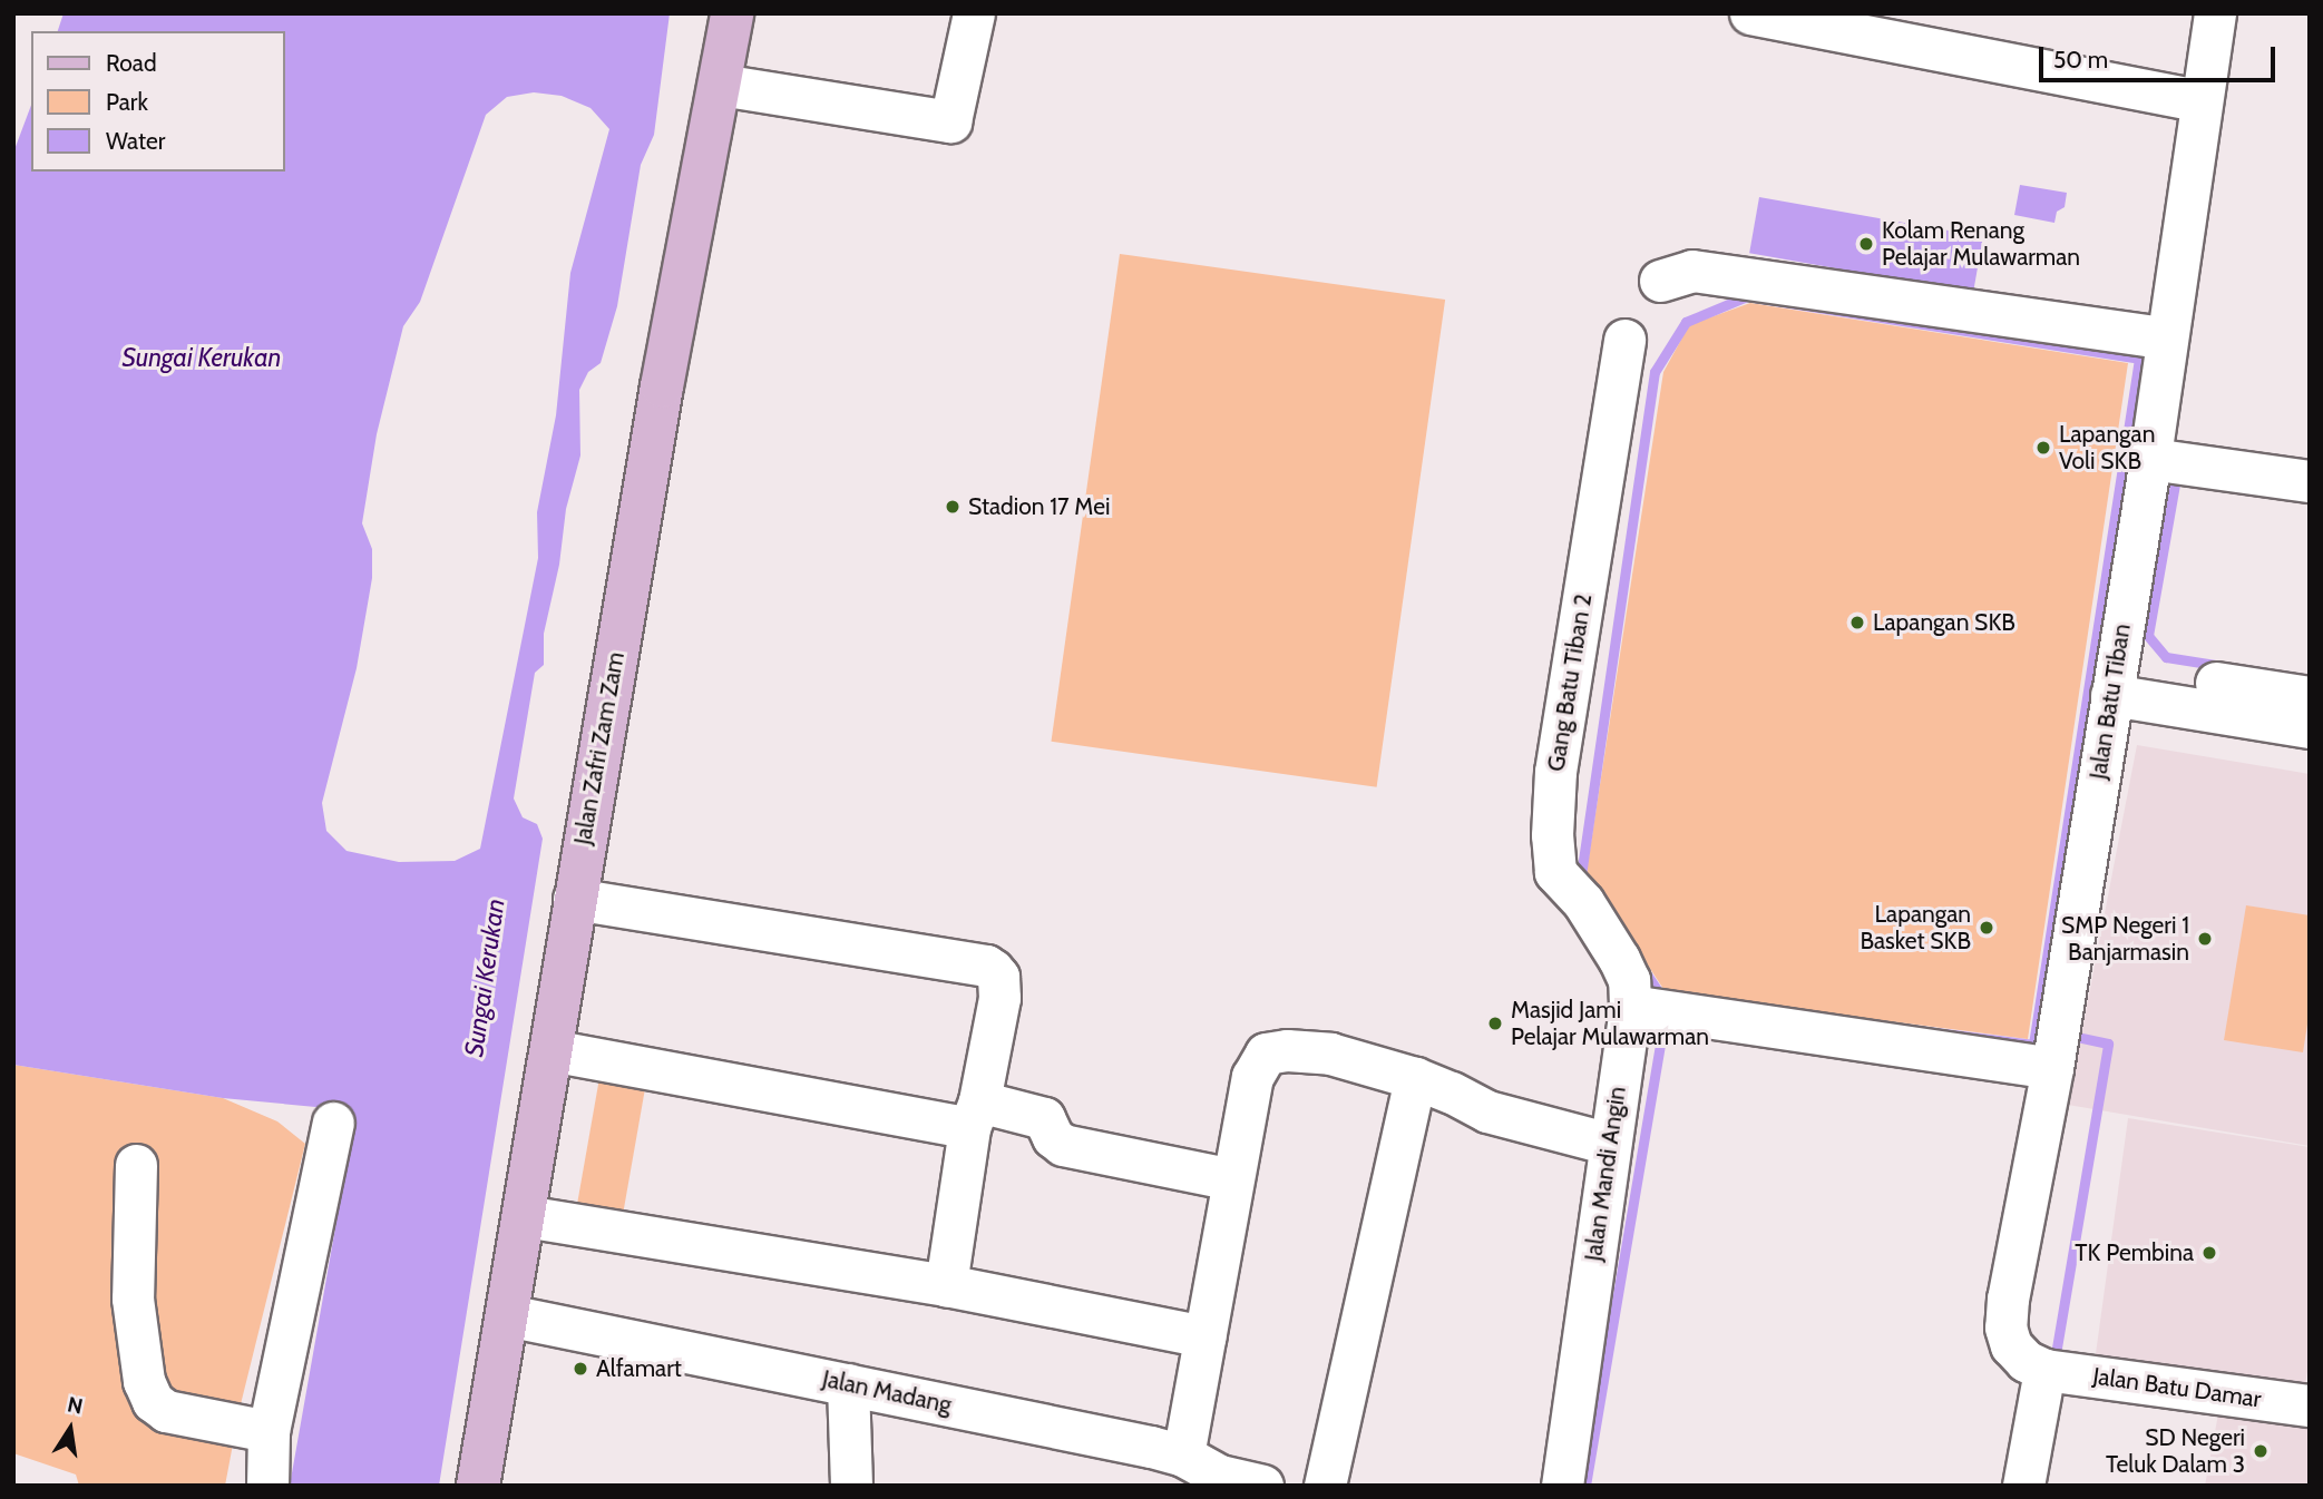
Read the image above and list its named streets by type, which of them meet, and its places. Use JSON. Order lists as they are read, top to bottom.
{
  "streets": {
    "main road": ["Jalan Zafri Zam Zam"],
    "street": [
      "Gang Batu Tiban 2",
      "Jalan Batu Tiban",
      "Jalan Mandi Angin",
      "Jalan Batu Damar",
      "Jalan Madang"
    ]
  },
  "crossings": [
    ["Gang Batu Tiban 2", "Jalan Mandi Angin"],
    ["Jalan Batu Tiban", "Jalan Batu Damar"],
    ["Jalan Zafri Zam Zam", "Jalan Madang"]
  ],
  "water": ["Sungai Kerukan"],
  "places": [
    "Kolam Renang Pelajar Mulawarman",
    "Lapangan Voli SKB",
    "Stadion 17 Mei",
    "Lapangan SKB",
    "Lapangan Basket SKB",
    "SMP Negeri 1 Banjarmasin",
    "Masjid Jami Pelajar Mulawarman",
    "TK Pembina",
    "Alfamart",
    "SD Negeri Teluk Dalam 3"
  ],
  "legend": ["Road", "Park", "Water"],
  "scale_bar": "50 m",
  "north": "top"
}
